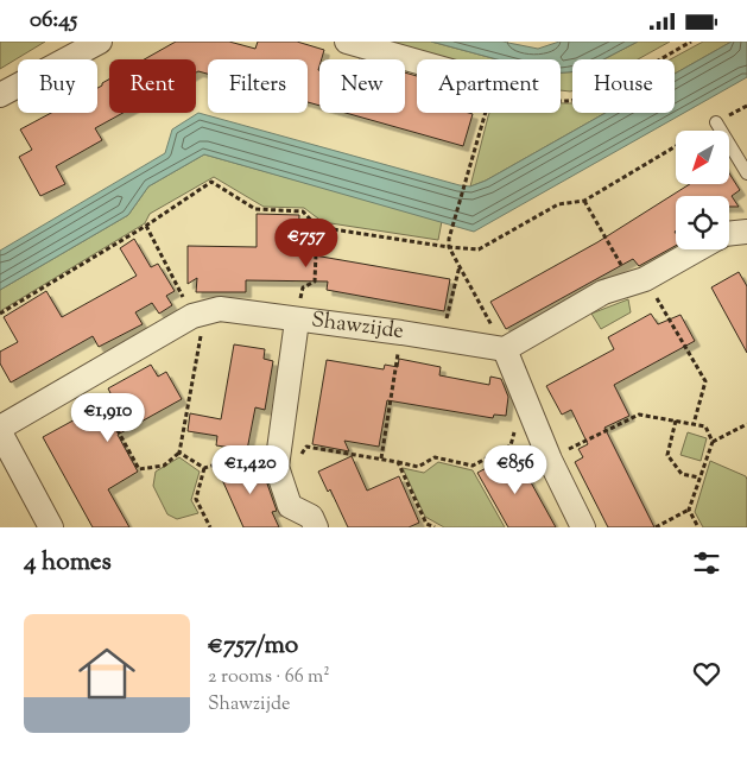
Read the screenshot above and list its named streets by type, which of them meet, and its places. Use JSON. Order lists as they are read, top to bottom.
{
  "streets": {
    "street": ["Shawzijde"]
  },
  "north": "bottom left",
  "page": {
    "status": "06:45",
    "chip": [
      "Buy",
      "Rent",
      "Filters",
      "New",
      "Apartment",
      "House"
    ],
    "price": [
      "€757",
      "€1,910",
      "€1,420",
      "€856"
    ],
    "heading": "4 homes",
    "list": [
      {
        "name": "€757/mo",
        "note": "2 rooms · 66 m² · Shawzijde"
      }
    ]
  }
}
